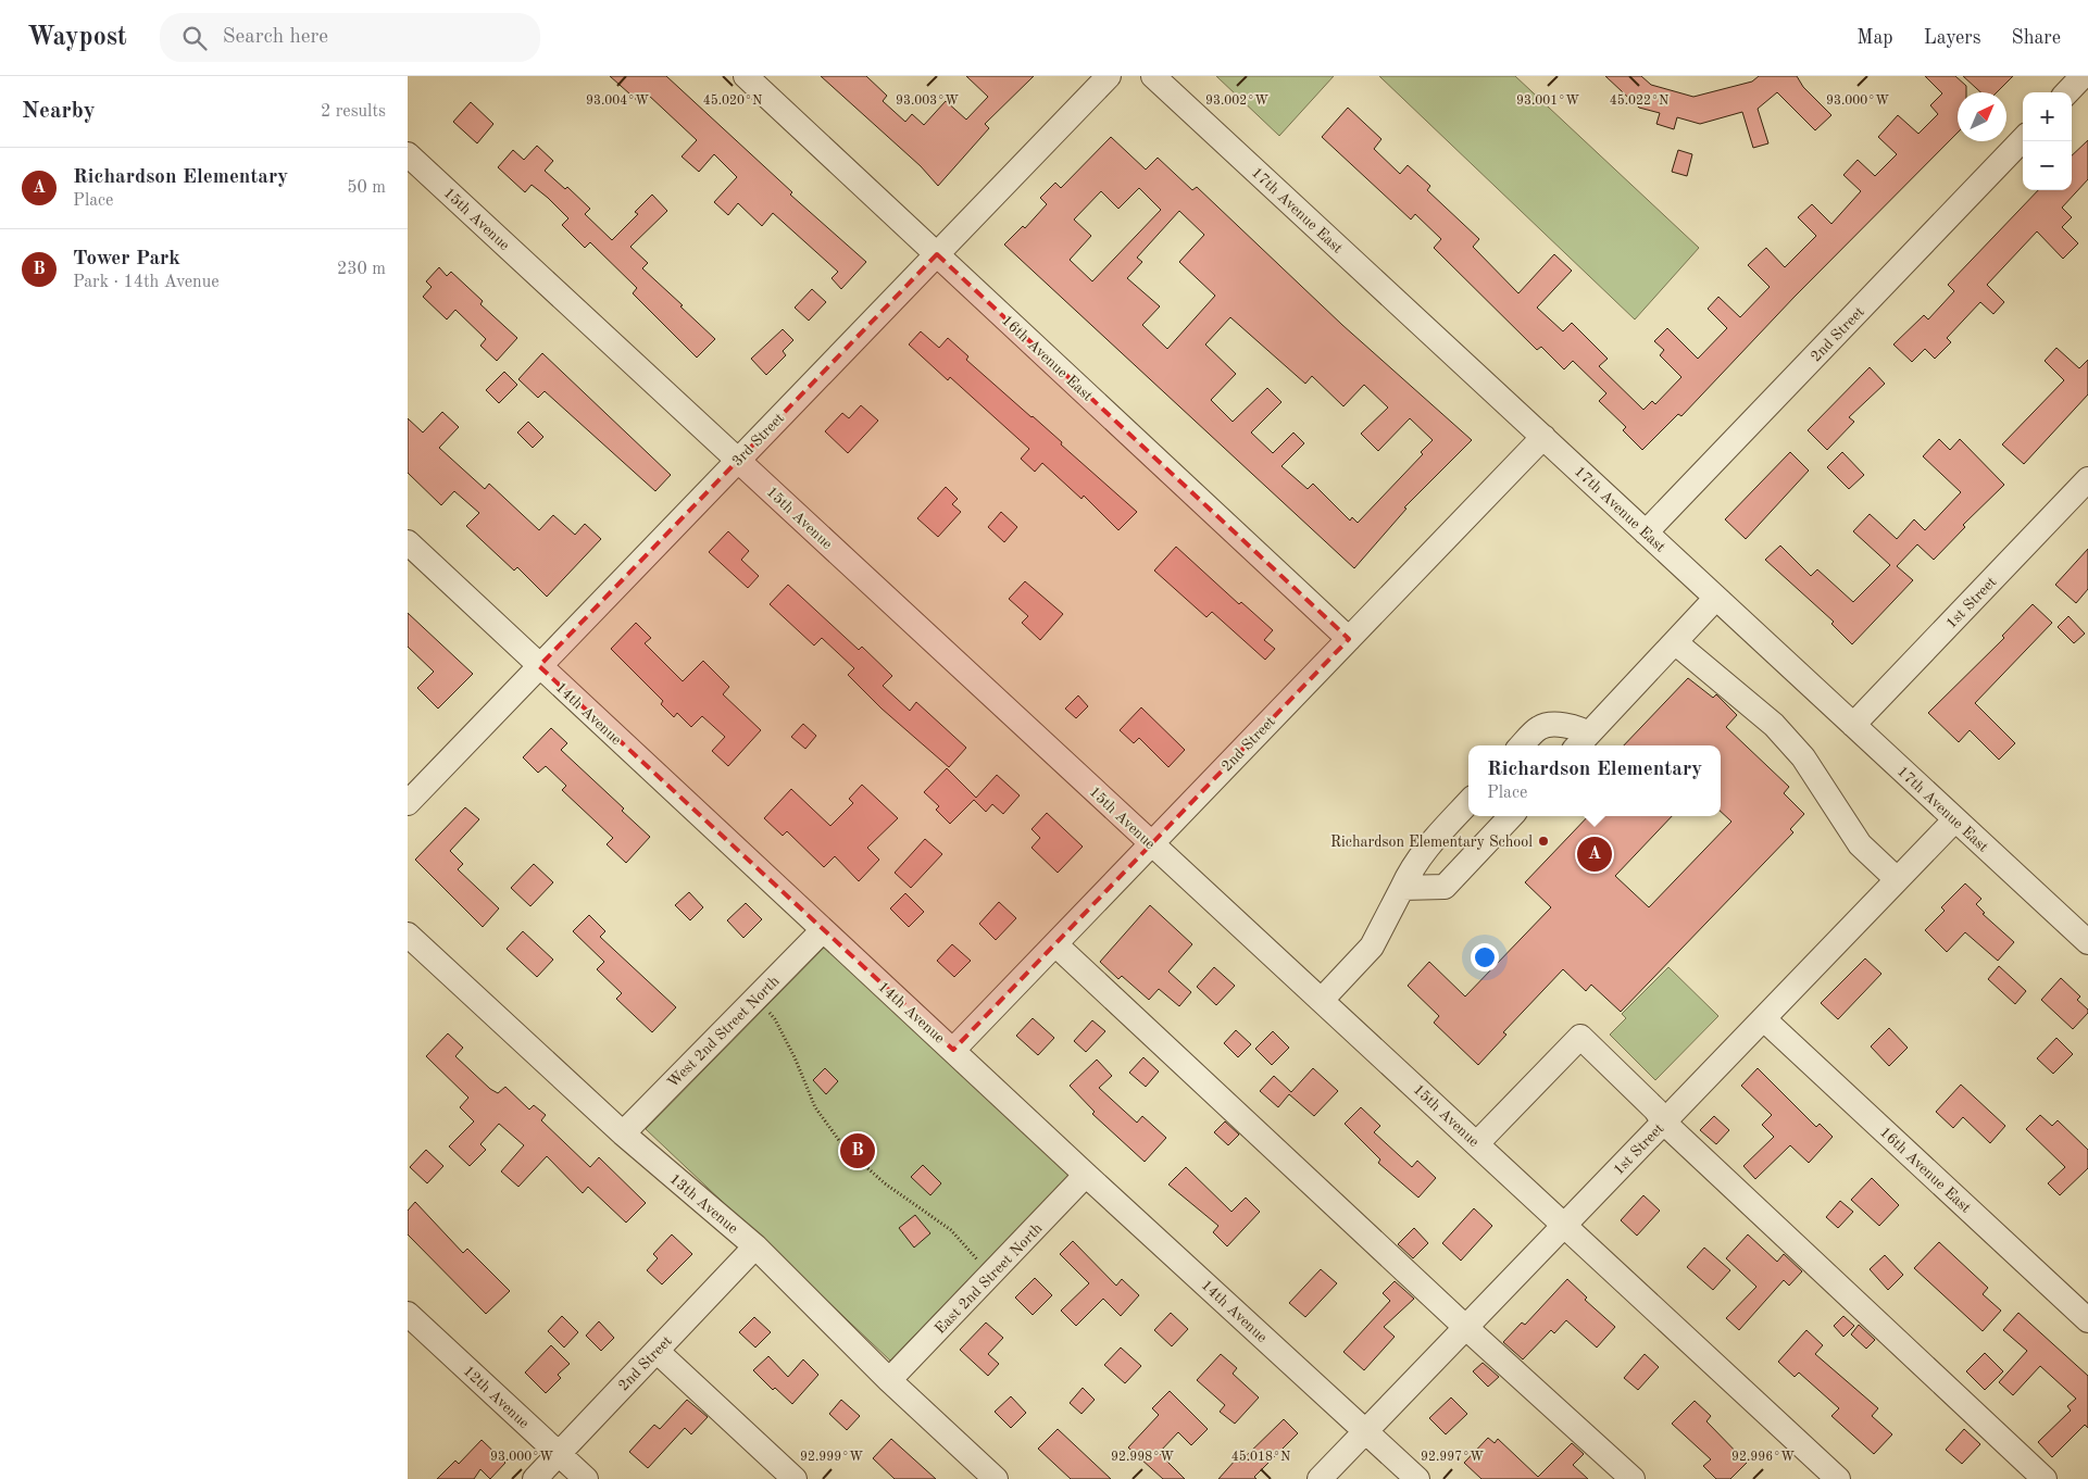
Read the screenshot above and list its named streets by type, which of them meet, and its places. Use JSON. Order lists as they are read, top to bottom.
{
  "streets": {
    "street": [
      "17th Avenue East",
      "15th Avenue",
      "2nd Street",
      "16th Avenue East",
      "3rd Street",
      "1st Street",
      "14th Avenue",
      "West 2nd Street North",
      "13th Avenue",
      "East 2nd Street North",
      "12th Avenue"
    ]
  },
  "crossings": [
    ["17th Avenue East", "2nd Street"],
    ["17th Avenue East", "1st Street"],
    ["15th Avenue", "2nd Street"],
    ["15th Avenue", "3rd Street"],
    ["15th Avenue", "1st Street"],
    ["2nd Street", "16th Avenue East"],
    ["2nd Street", "14th Avenue"],
    ["2nd Street", "13th Avenue"],
    ["2nd Street", "12th Avenue"],
    ["16th Avenue East", "3rd Street"],
    ["16th Avenue East", "1st Street"],
    ["3rd Street", "14th Avenue"],
    ["1st Street", "14th Avenue"],
    ["14th Avenue", "West 2nd Street North"],
    ["14th Avenue", "East 2nd Street North"],
    ["West 2nd Street North", "13th Avenue"],
    ["13th Avenue", "East 2nd Street North"]
  ],
  "places": ["Richardson Elementary School"],
  "north": "top right",
  "page": {
    "header": "Waypost",
    "search": "Search here",
    "nav": ["Map", "Layers", "Share"],
    "heading": ["Nearby", "2 results"],
    "map_buttons": ["+", "−"],
    "list": [
      {
        "mark": "A",
        "name": "Richardson Elementary",
        "note": "Place",
        "value": "50 m"
      },
      {
        "mark": "B",
        "name": "Tower Park",
        "note": "Park · 14th Avenue",
        "value": "230 m"
      }
    ],
    "popup": ["Richardson Elementary", "Place"],
    "pins": ["A", "B"]
  },
  "coordinates": [
    "45.020°N",
    "45.022°N",
    "93.004°W",
    "93.003°W",
    "93.002°W",
    "93.001°W",
    "93.000°W",
    "92.999°W",
    "92.998°W",
    "92.997°W",
    "92.996°W",
    "45.018°N"
  ]
}
